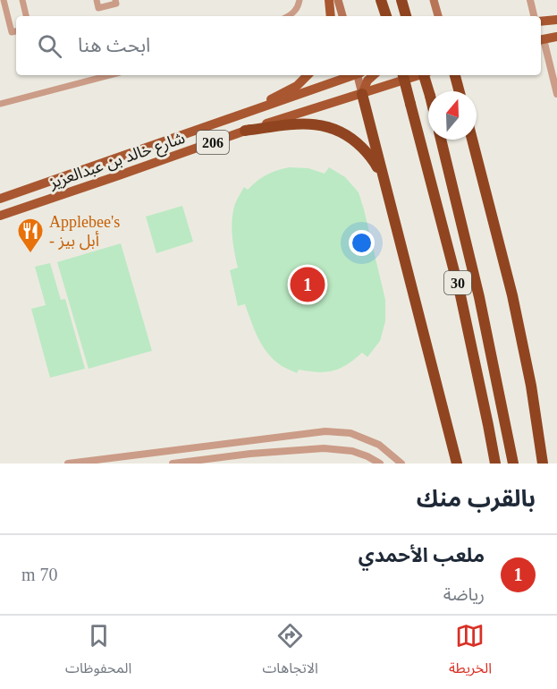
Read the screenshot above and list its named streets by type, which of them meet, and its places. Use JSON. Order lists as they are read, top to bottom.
{
  "streets": {
    "highway": ["30"],
    "main road": ["206", "شارع خالد بن عبدالعزيز"]
  },
  "crossings": [
    ["شارع خالد بن عبدالعزيز", "30"]
  ],
  "places": {
    "restaurant": ["Applebee's - أبل بيز"]
  },
  "north": "top",
  "page": {
    "search": "ابحث هنا",
    "pins": "1",
    "heading": "بالقرب منك",
    "list": [
      {
        "mark": "1",
        "name": "ملعب الأحمدي",
        "note": "رياضة",
        "value": "70 m"
      }
    ],
    "nav": ["الخريطة", "الاتجاهات", "المحفوظات"]
  }
}
